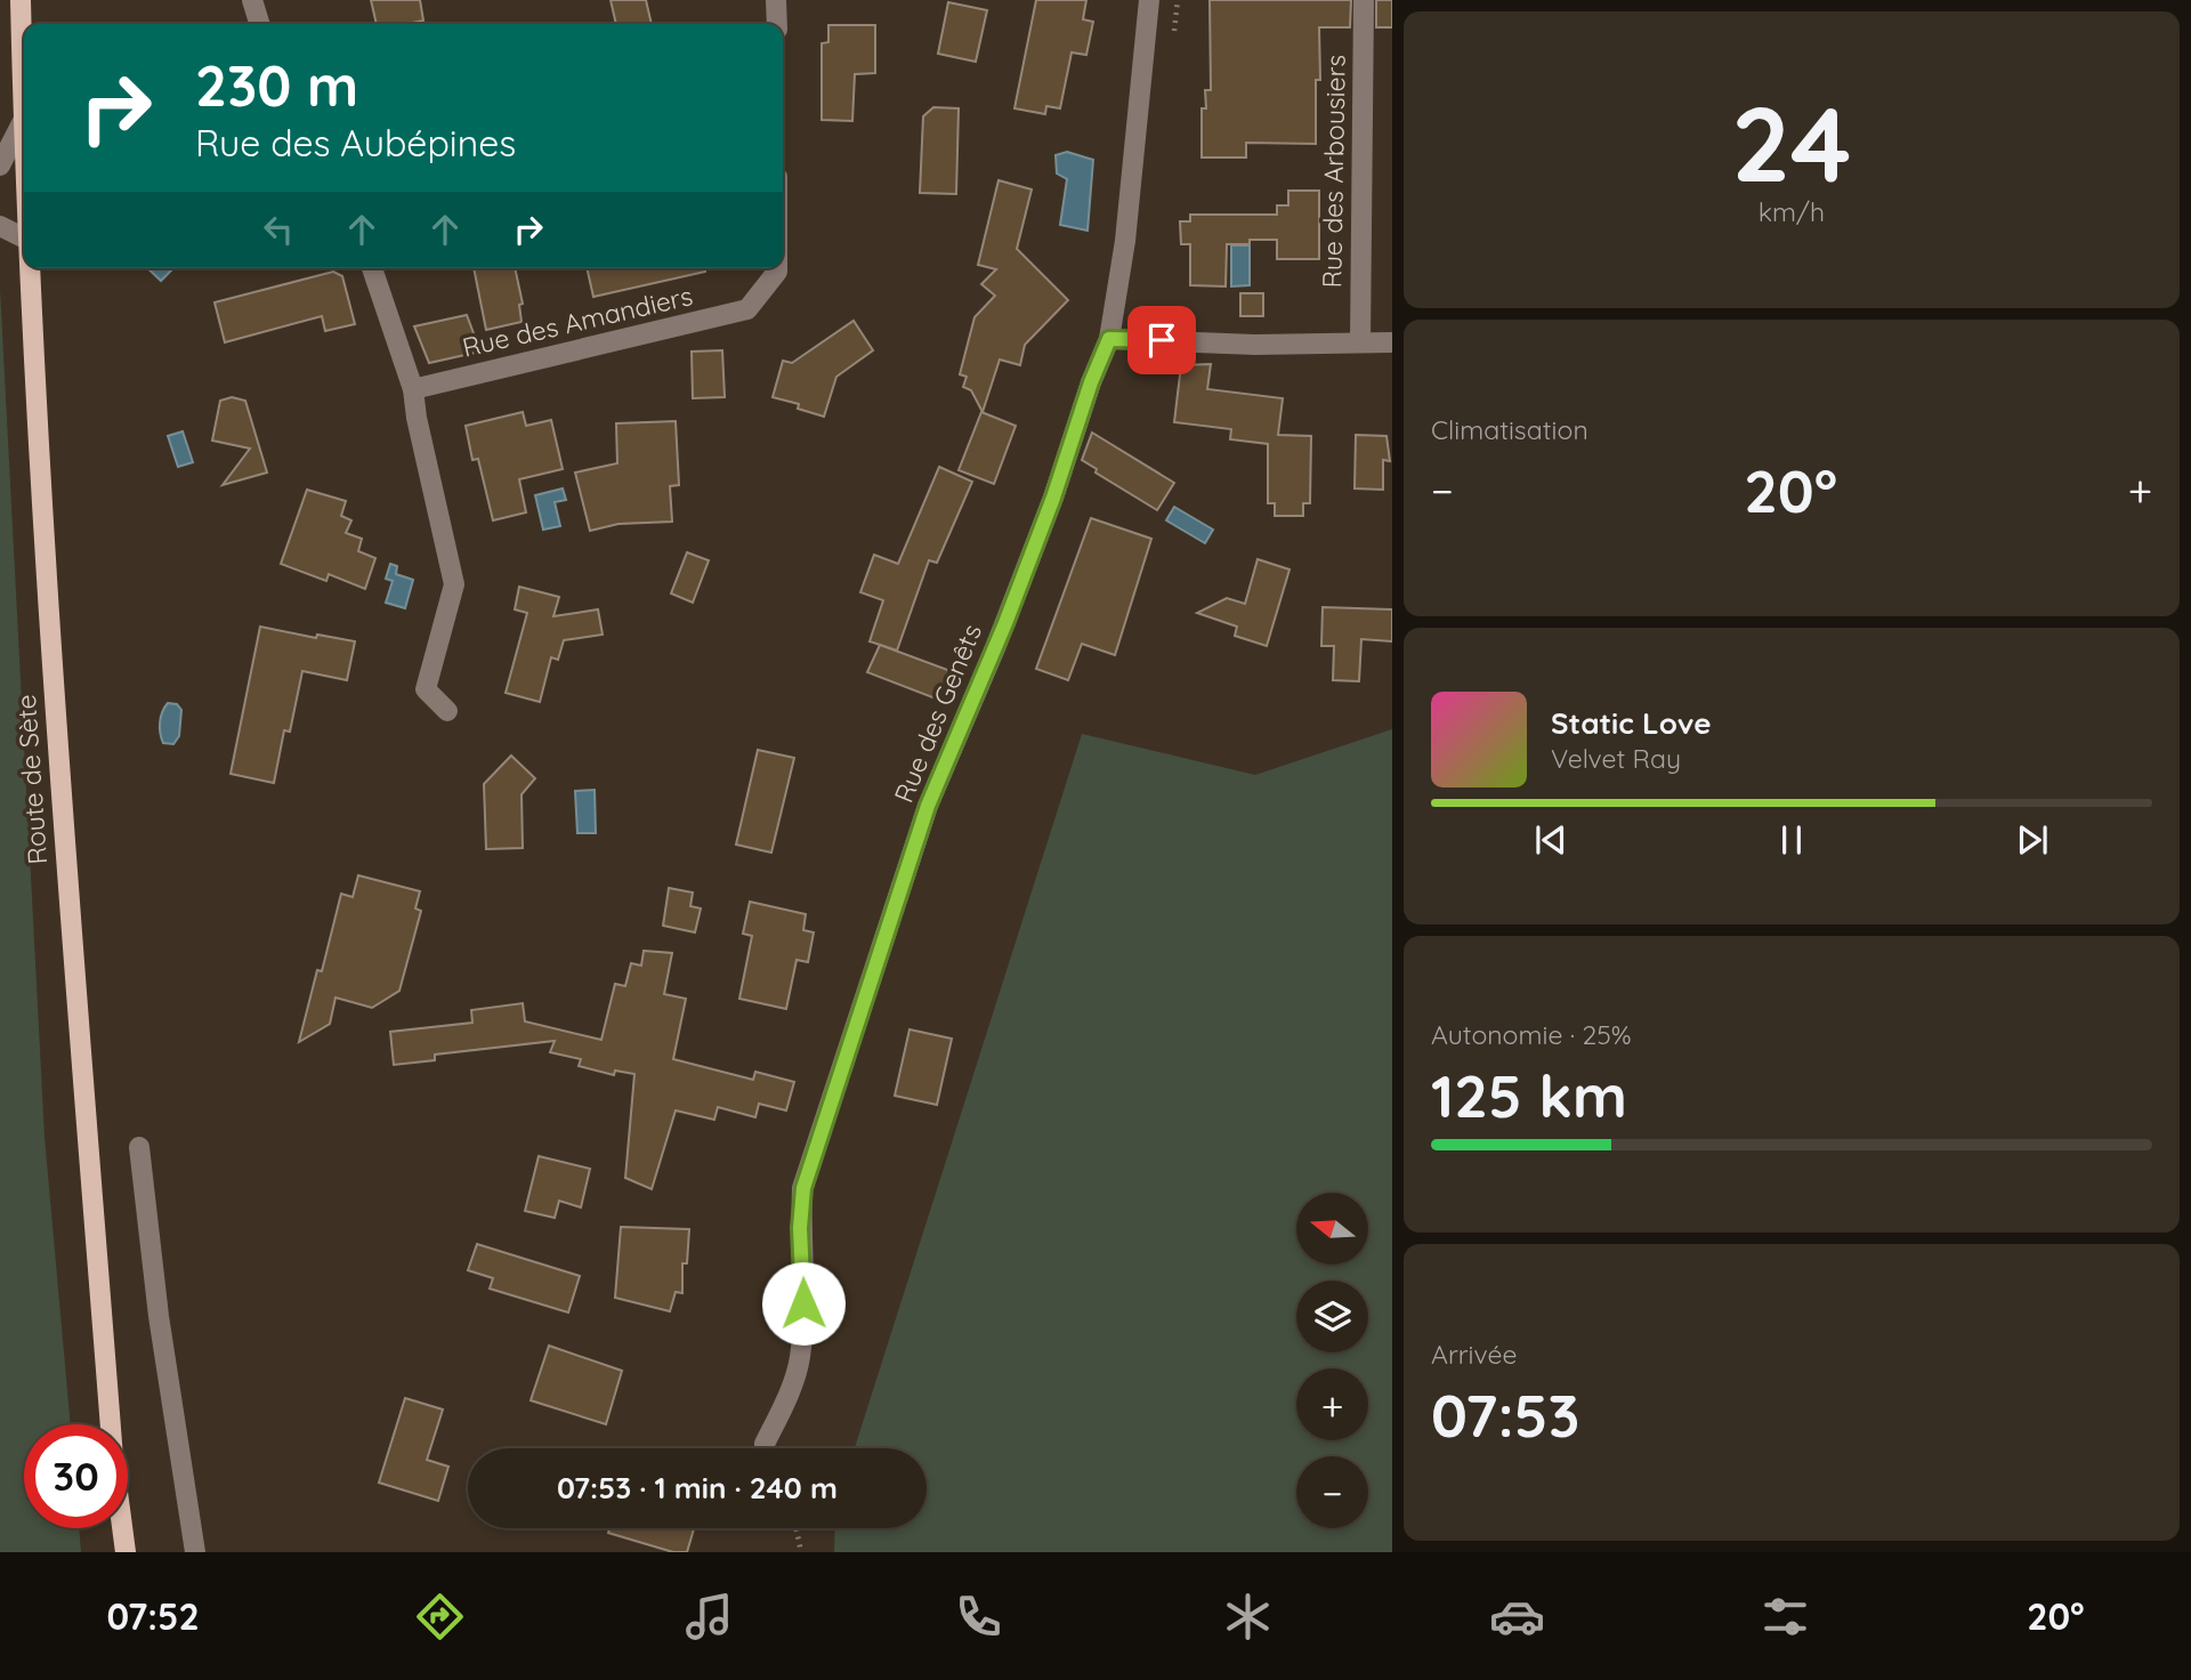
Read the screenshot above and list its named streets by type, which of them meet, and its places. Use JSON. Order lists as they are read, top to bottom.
{
  "streets": {
    "main road": ["Route de Sète"],
    "street": ["Rue des Arbousiers", "Rue des Amandiers", "Rue des Genêts"]
  },
  "north": "left",
  "page": {
    "tile": [
      ["24", "km/h"],
      "Climatisation",
      ["Autonomie · 25%", "125 km"],
      ["Arrivée", "07:53"]
    ],
    "turn": ["230 m", "Rue des Aubépines"],
    "heat": ["−", "20°", "+"],
    "song": ["Static Love", "Velvet Ray"],
    "map_buttons": ["+", "−"],
    "limit": "30",
    "trip": "07:53 · 1 min · 240 m",
    "tabs": ["07:52", "20°"]
  }
}
